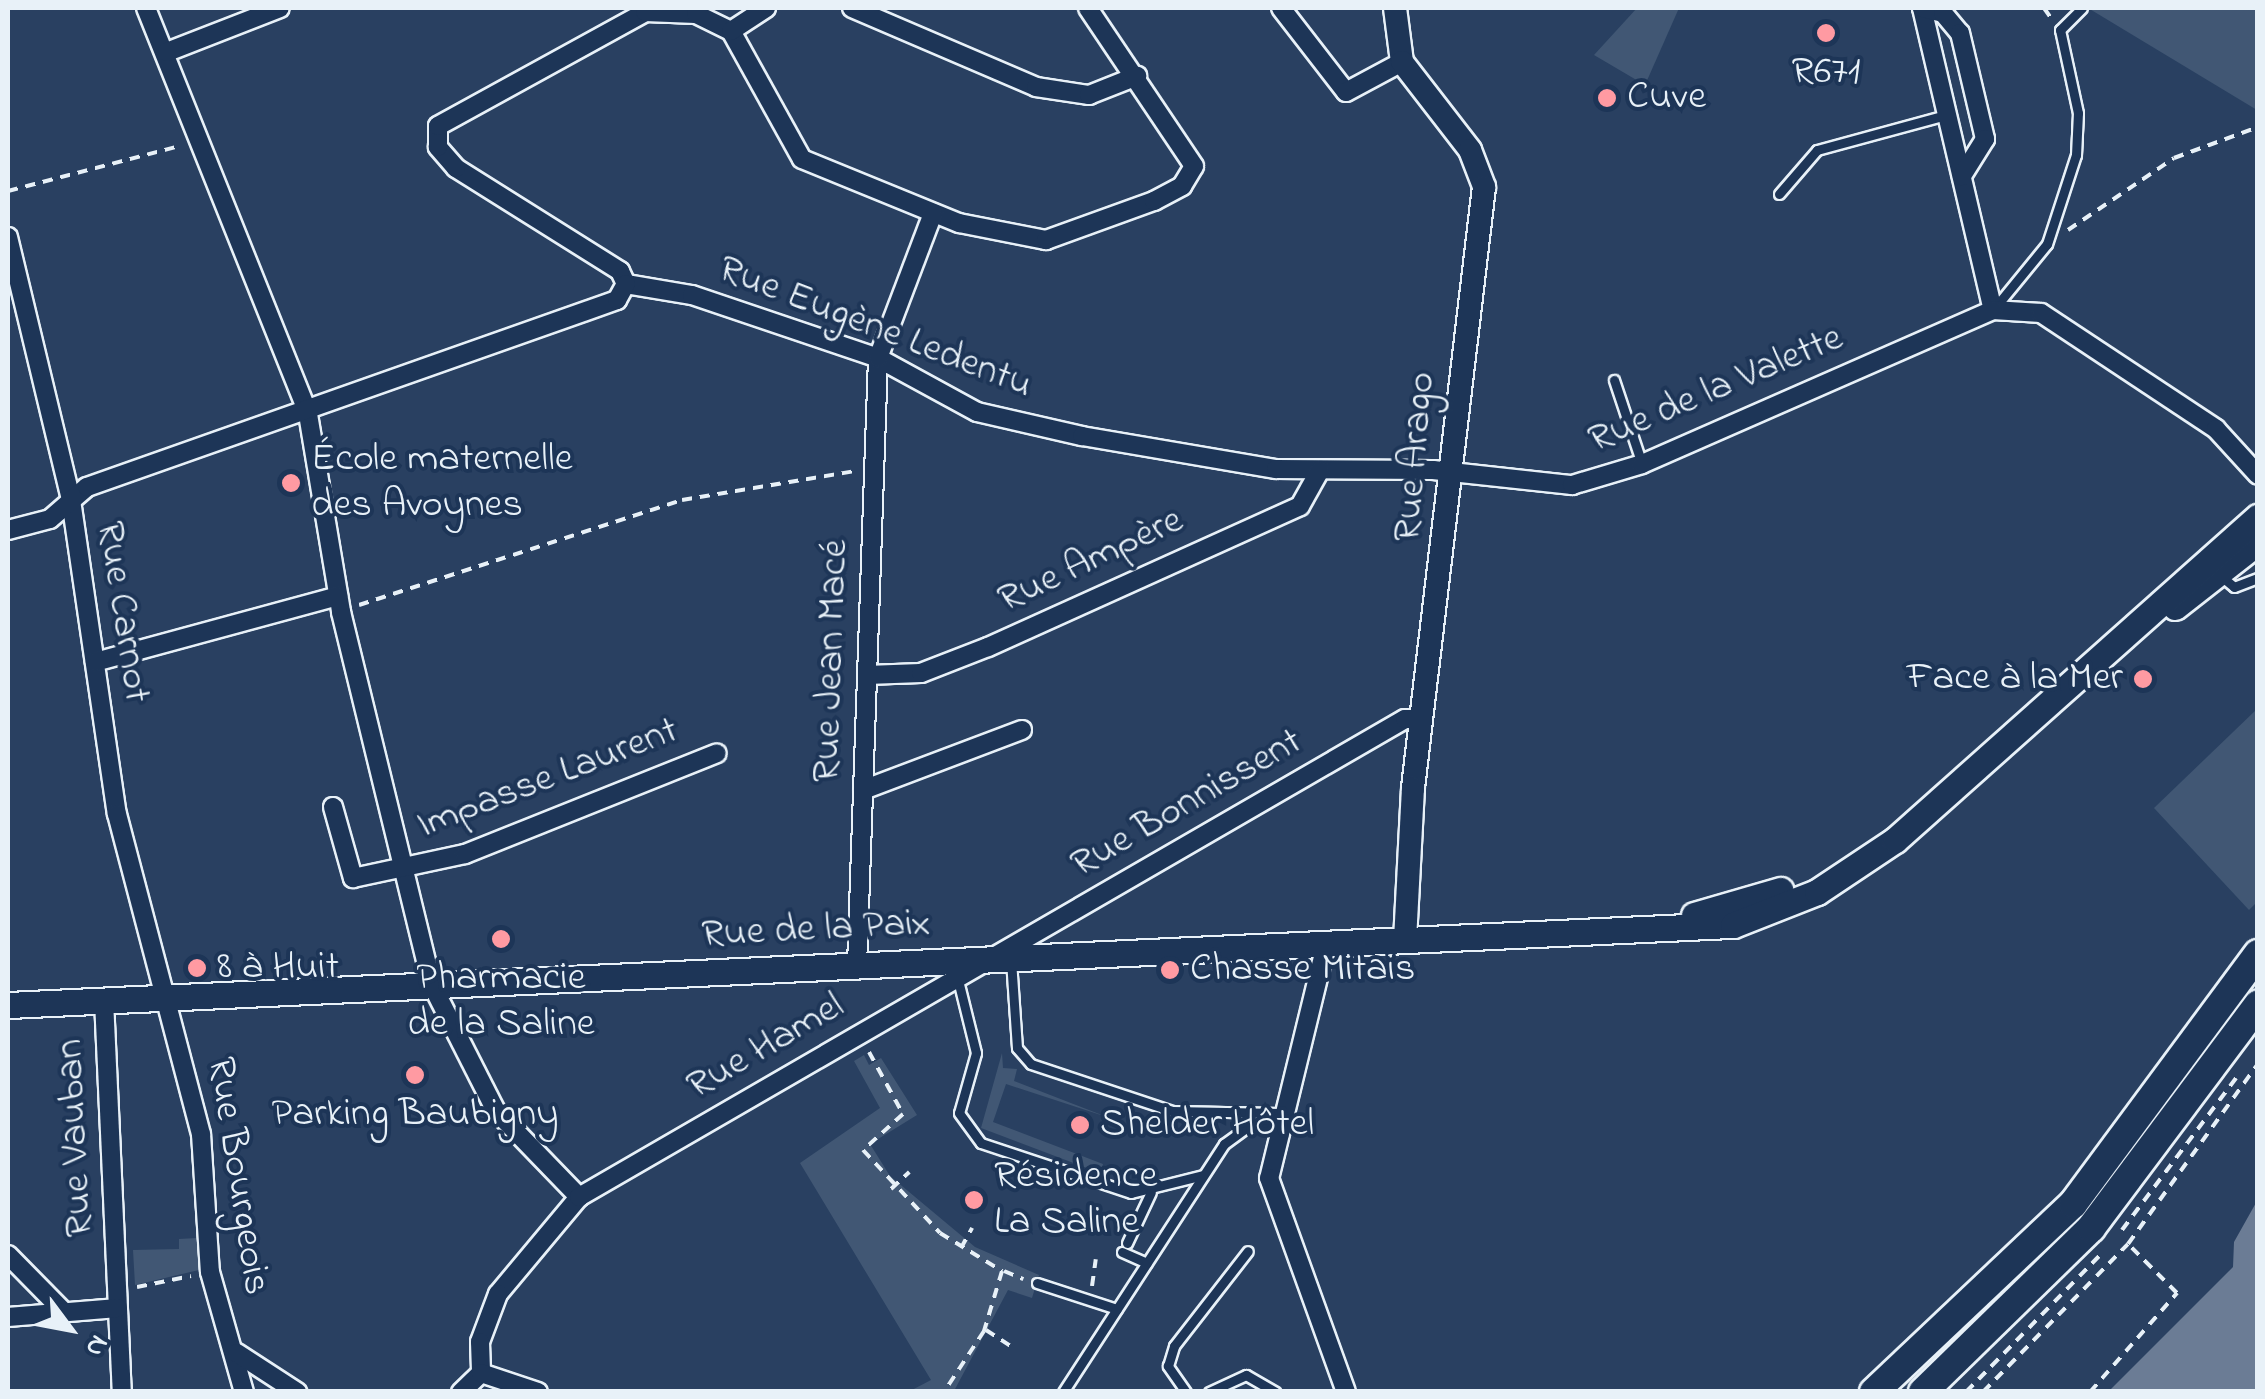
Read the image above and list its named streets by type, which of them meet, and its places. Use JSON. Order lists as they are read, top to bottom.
{
  "streets": {
    "main road": ["Rue de la Paix"],
    "street": [
      "Rue Eugène Ledentu",
      "Rue de la Valette",
      "Rue Arago",
      "Rue Ampère",
      "Rue Carnot",
      "Rue Jean Macé",
      "Impasse Laurent",
      "Rue Bonnissent",
      "Rue Hamel",
      "Rue Vauban",
      "Rue Bourgeois"
    ]
  },
  "crossings": [
    ["Rue Eugène Ledentu", "Rue de la Valette"],
    ["Rue Eugène Ledentu", "Rue Arago"],
    ["Rue Eugène Ledentu", "Rue Ampère"],
    ["Rue Eugène Ledentu", "Rue Jean Macé"],
    ["Rue de la Valette", "Rue Arago"],
    ["Rue Arago", "Rue Bonnissent"],
    ["Rue Arago", "Rue de la Paix"],
    ["Rue Ampère", "Rue Jean Macé"],
    ["Rue Carnot", "Rue de la Paix"],
    ["Rue Carnot", "Rue Bourgeois"],
    ["Rue Jean Macé", "Rue de la Paix"],
    ["Rue Bonnissent", "Rue de la Paix"],
    ["Rue Bonnissent", "Rue Hamel"],
    ["Rue de la Paix", "Rue Hamel"],
    ["Rue de la Paix", "Rue Vauban"],
    ["Rue de la Paix", "Rue Bourgeois"]
  ],
  "places": [
    "R671",
    "Cuve",
    "École maternelle des Avoynes",
    "Face à la Mer",
    "Pharmacie de la Saline",
    "8 à Huit",
    "Chasse Mitais",
    "Parking Baubigny",
    "Shelder Hôtel",
    "Résidence La Saline"
  ],
  "north": "bottom right"
}
